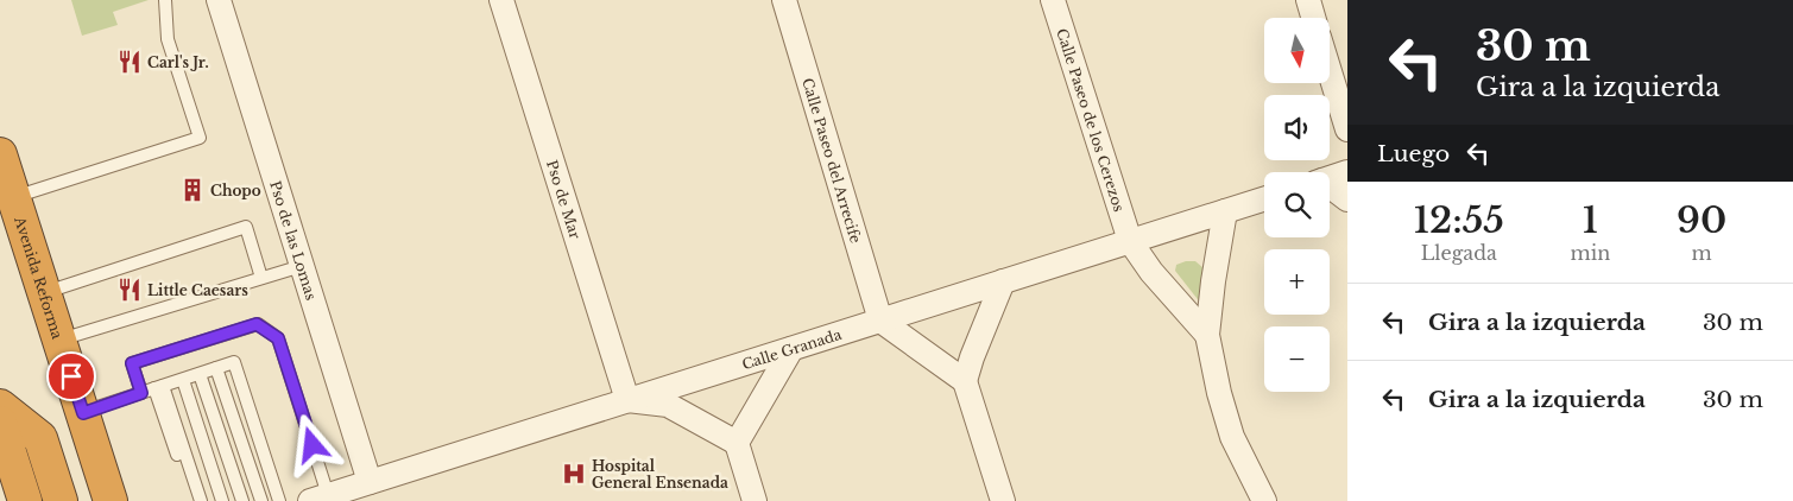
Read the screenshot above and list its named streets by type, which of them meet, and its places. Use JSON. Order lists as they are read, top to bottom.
{
  "streets": {
    "highway": ["Avenida Reforma"],
    "street": [
      "Calle Paseo de los Cerezos",
      "Calle Paseo del Arrecife",
      "Pso de Mar",
      "Pso de las Lomas",
      "Calle Granada"
    ]
  },
  "crossings": [
    ["Calle Paseo de los Cerezos", "Calle Granada"],
    ["Calle Paseo del Arrecife", "Calle Granada"],
    ["Pso de Mar", "Calle Granada"],
    ["Pso de las Lomas", "Calle Granada"]
  ],
  "places": {
    "restaurant": ["Carl's Jr.", "Little Caesars"],
    "building": ["Chopo"],
    "hospital": ["Hospital General Ensenada"]
  },
  "north": "bottom",
  "page": {
    "turn": ["30 m", "Gira a la izquierda"],
    "map_buttons": ["+", "−"],
    "then": "Luego",
    "eta": [
      "12:55",
      "Llegada",
      "1",
      "min",
      "90",
      "m"
    ],
    "list": [
      {
        "name": "Gira a la izquierda",
        "value": "30 m"
      },
      {
        "name": "Gira a la izquierda",
        "value": "30 m"
      }
    ]
  }
}
